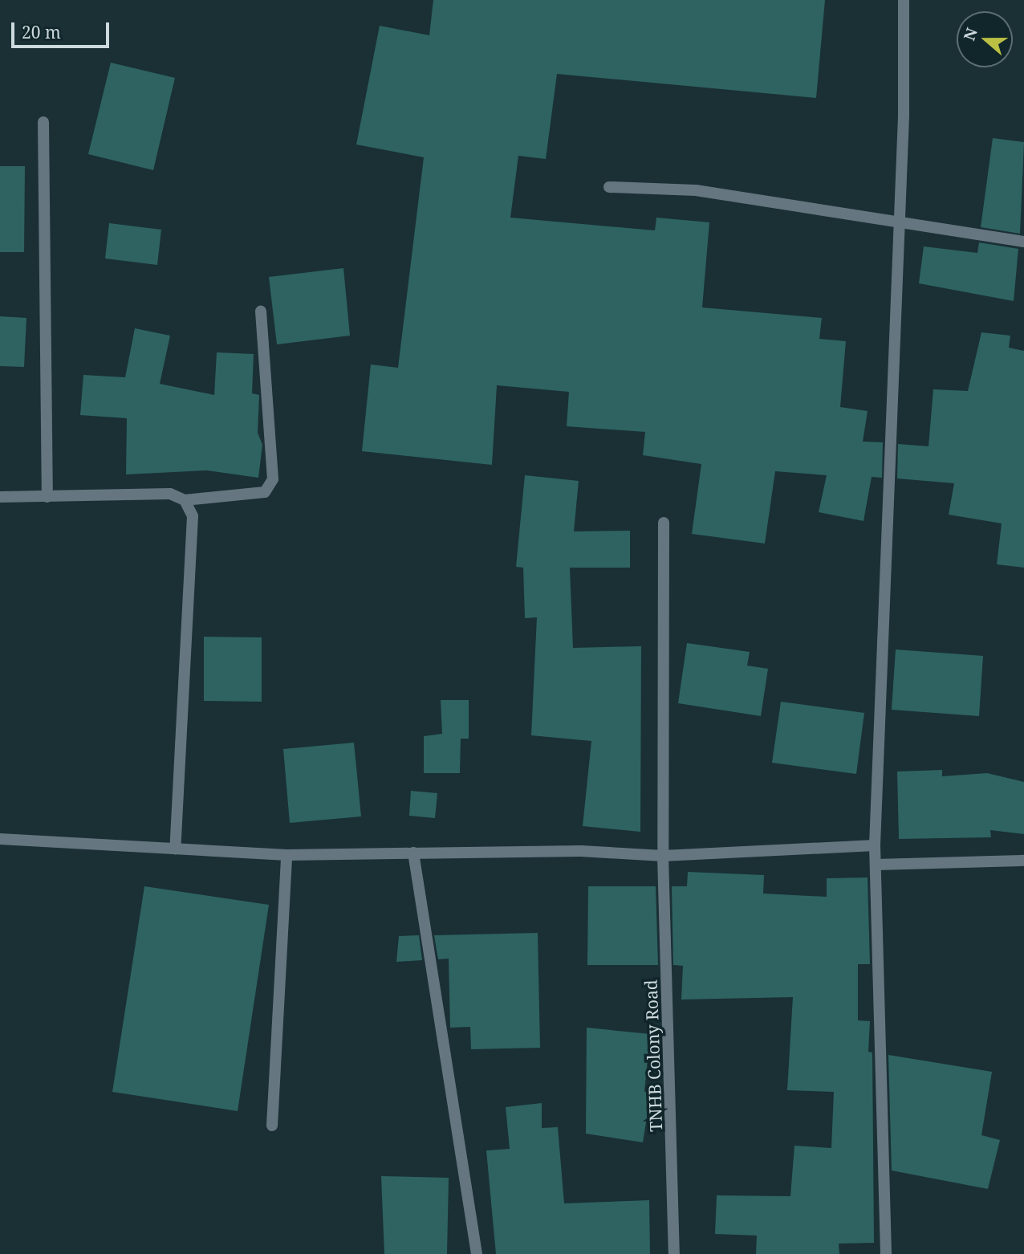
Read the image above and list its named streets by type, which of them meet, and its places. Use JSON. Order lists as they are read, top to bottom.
{
  "streets": {
    "street": ["TNHB Colony Road"]
  },
  "scale_bar": "20 m",
  "north": "left"
}
